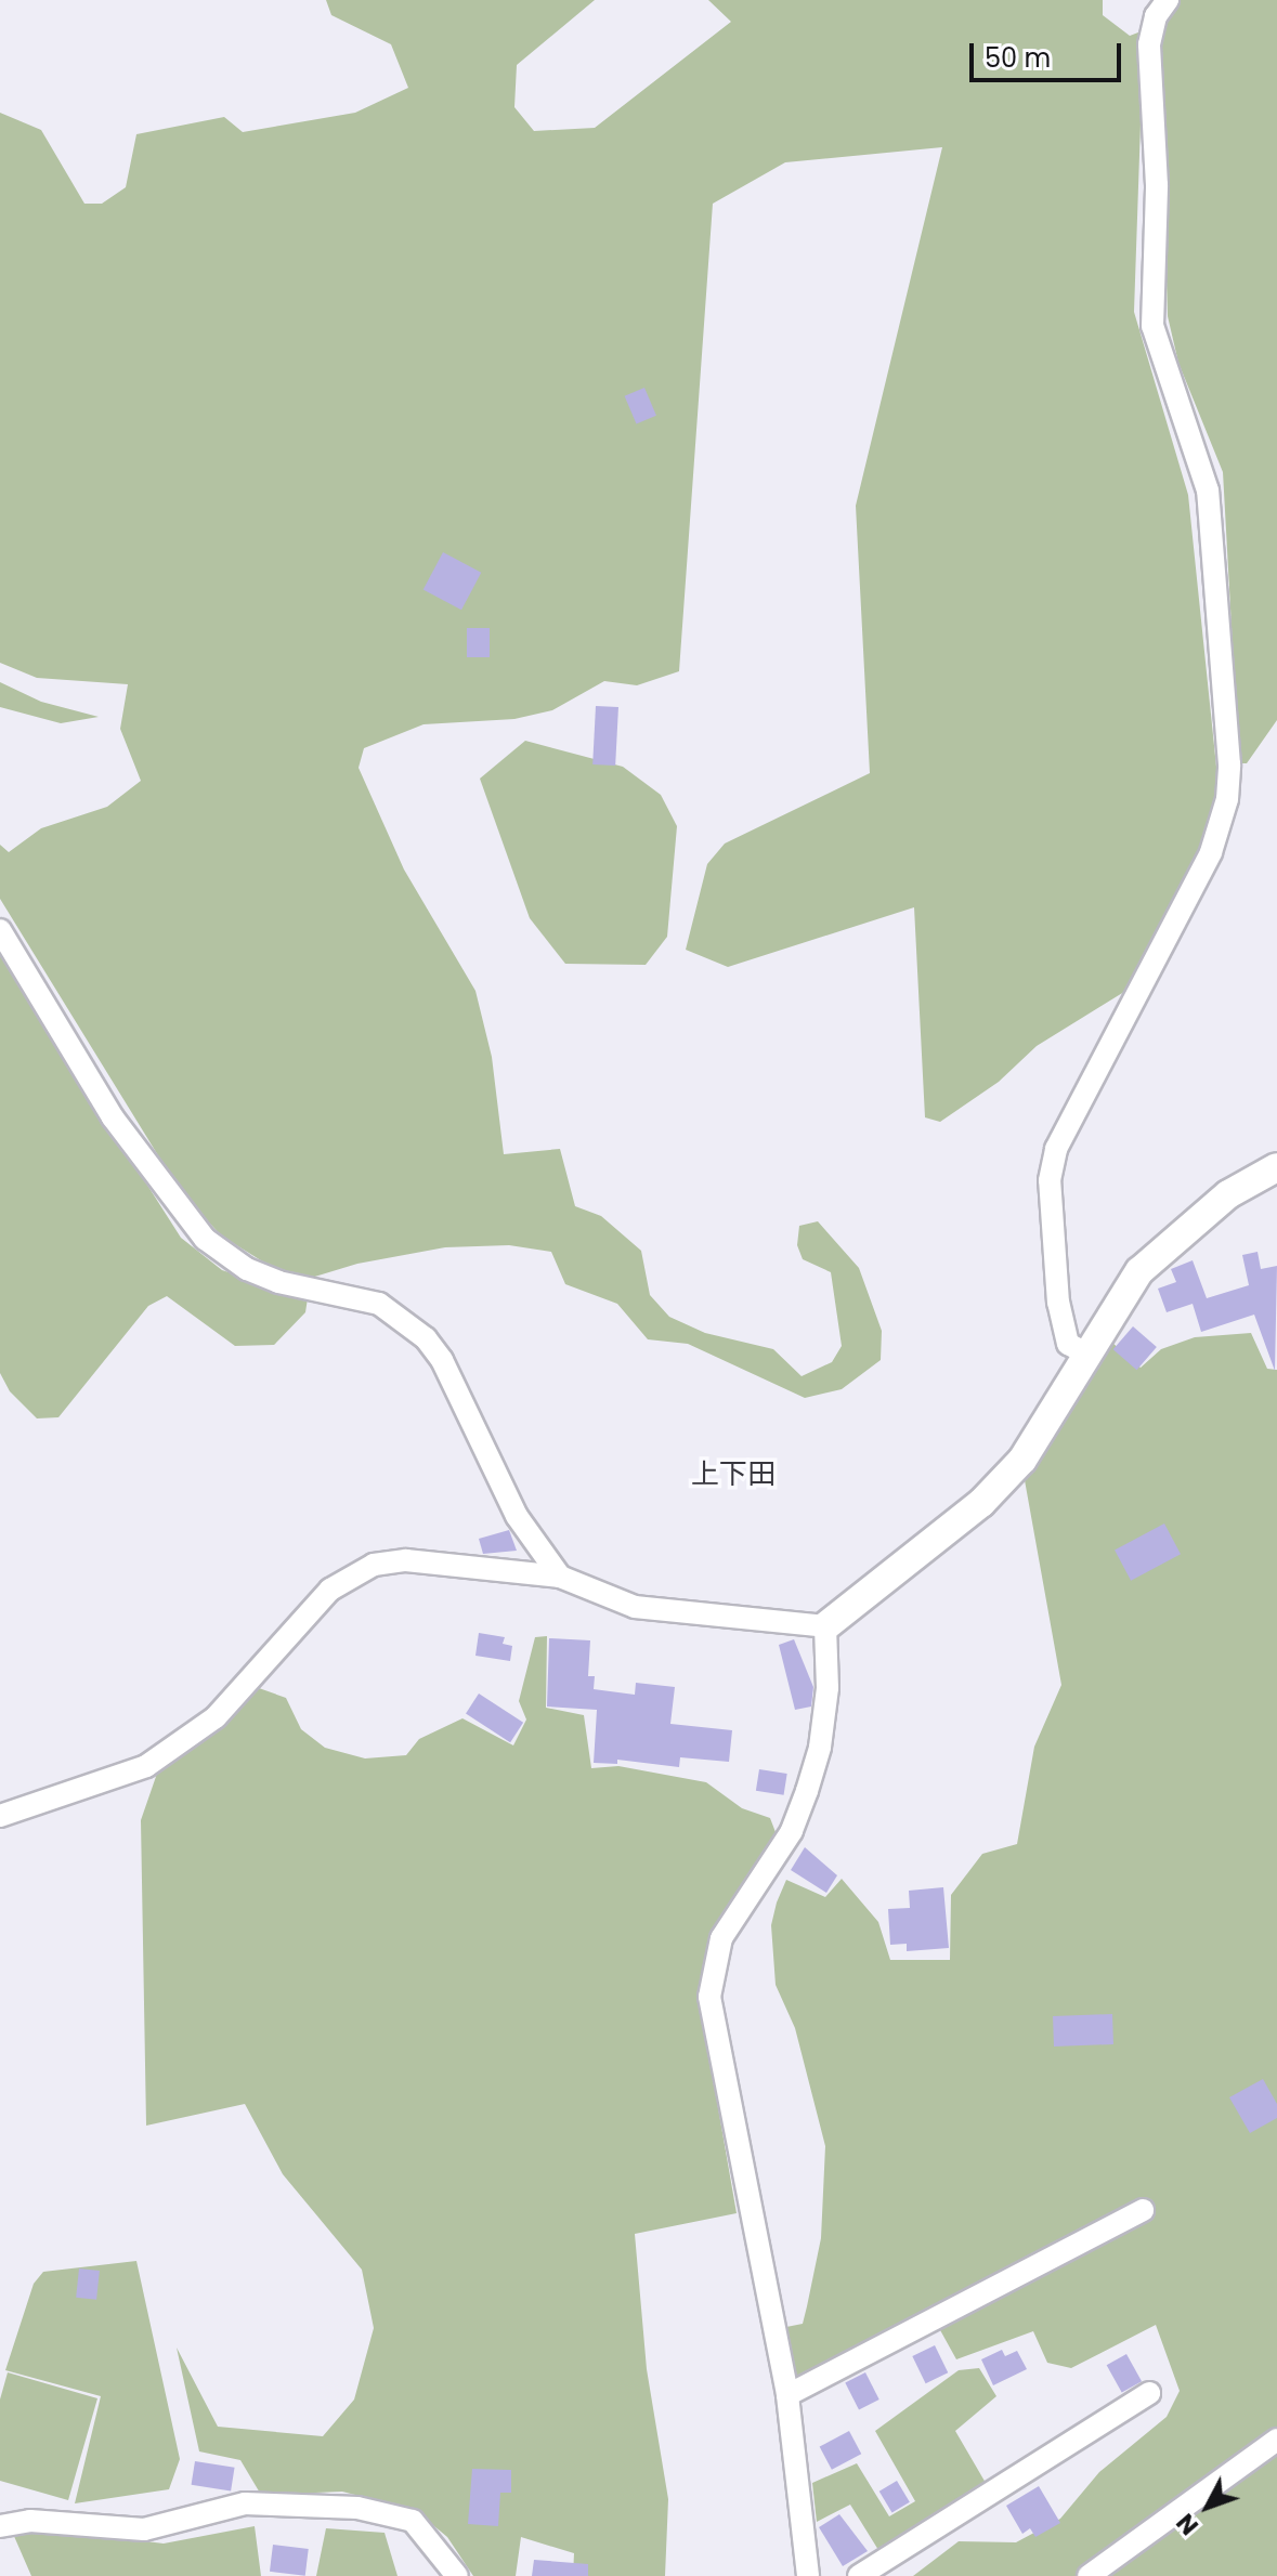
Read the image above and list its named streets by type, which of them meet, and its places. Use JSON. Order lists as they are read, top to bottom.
{
  "districts": ["上下田"],
  "scale_bar": "50 m",
  "north": "bottom left"
}
